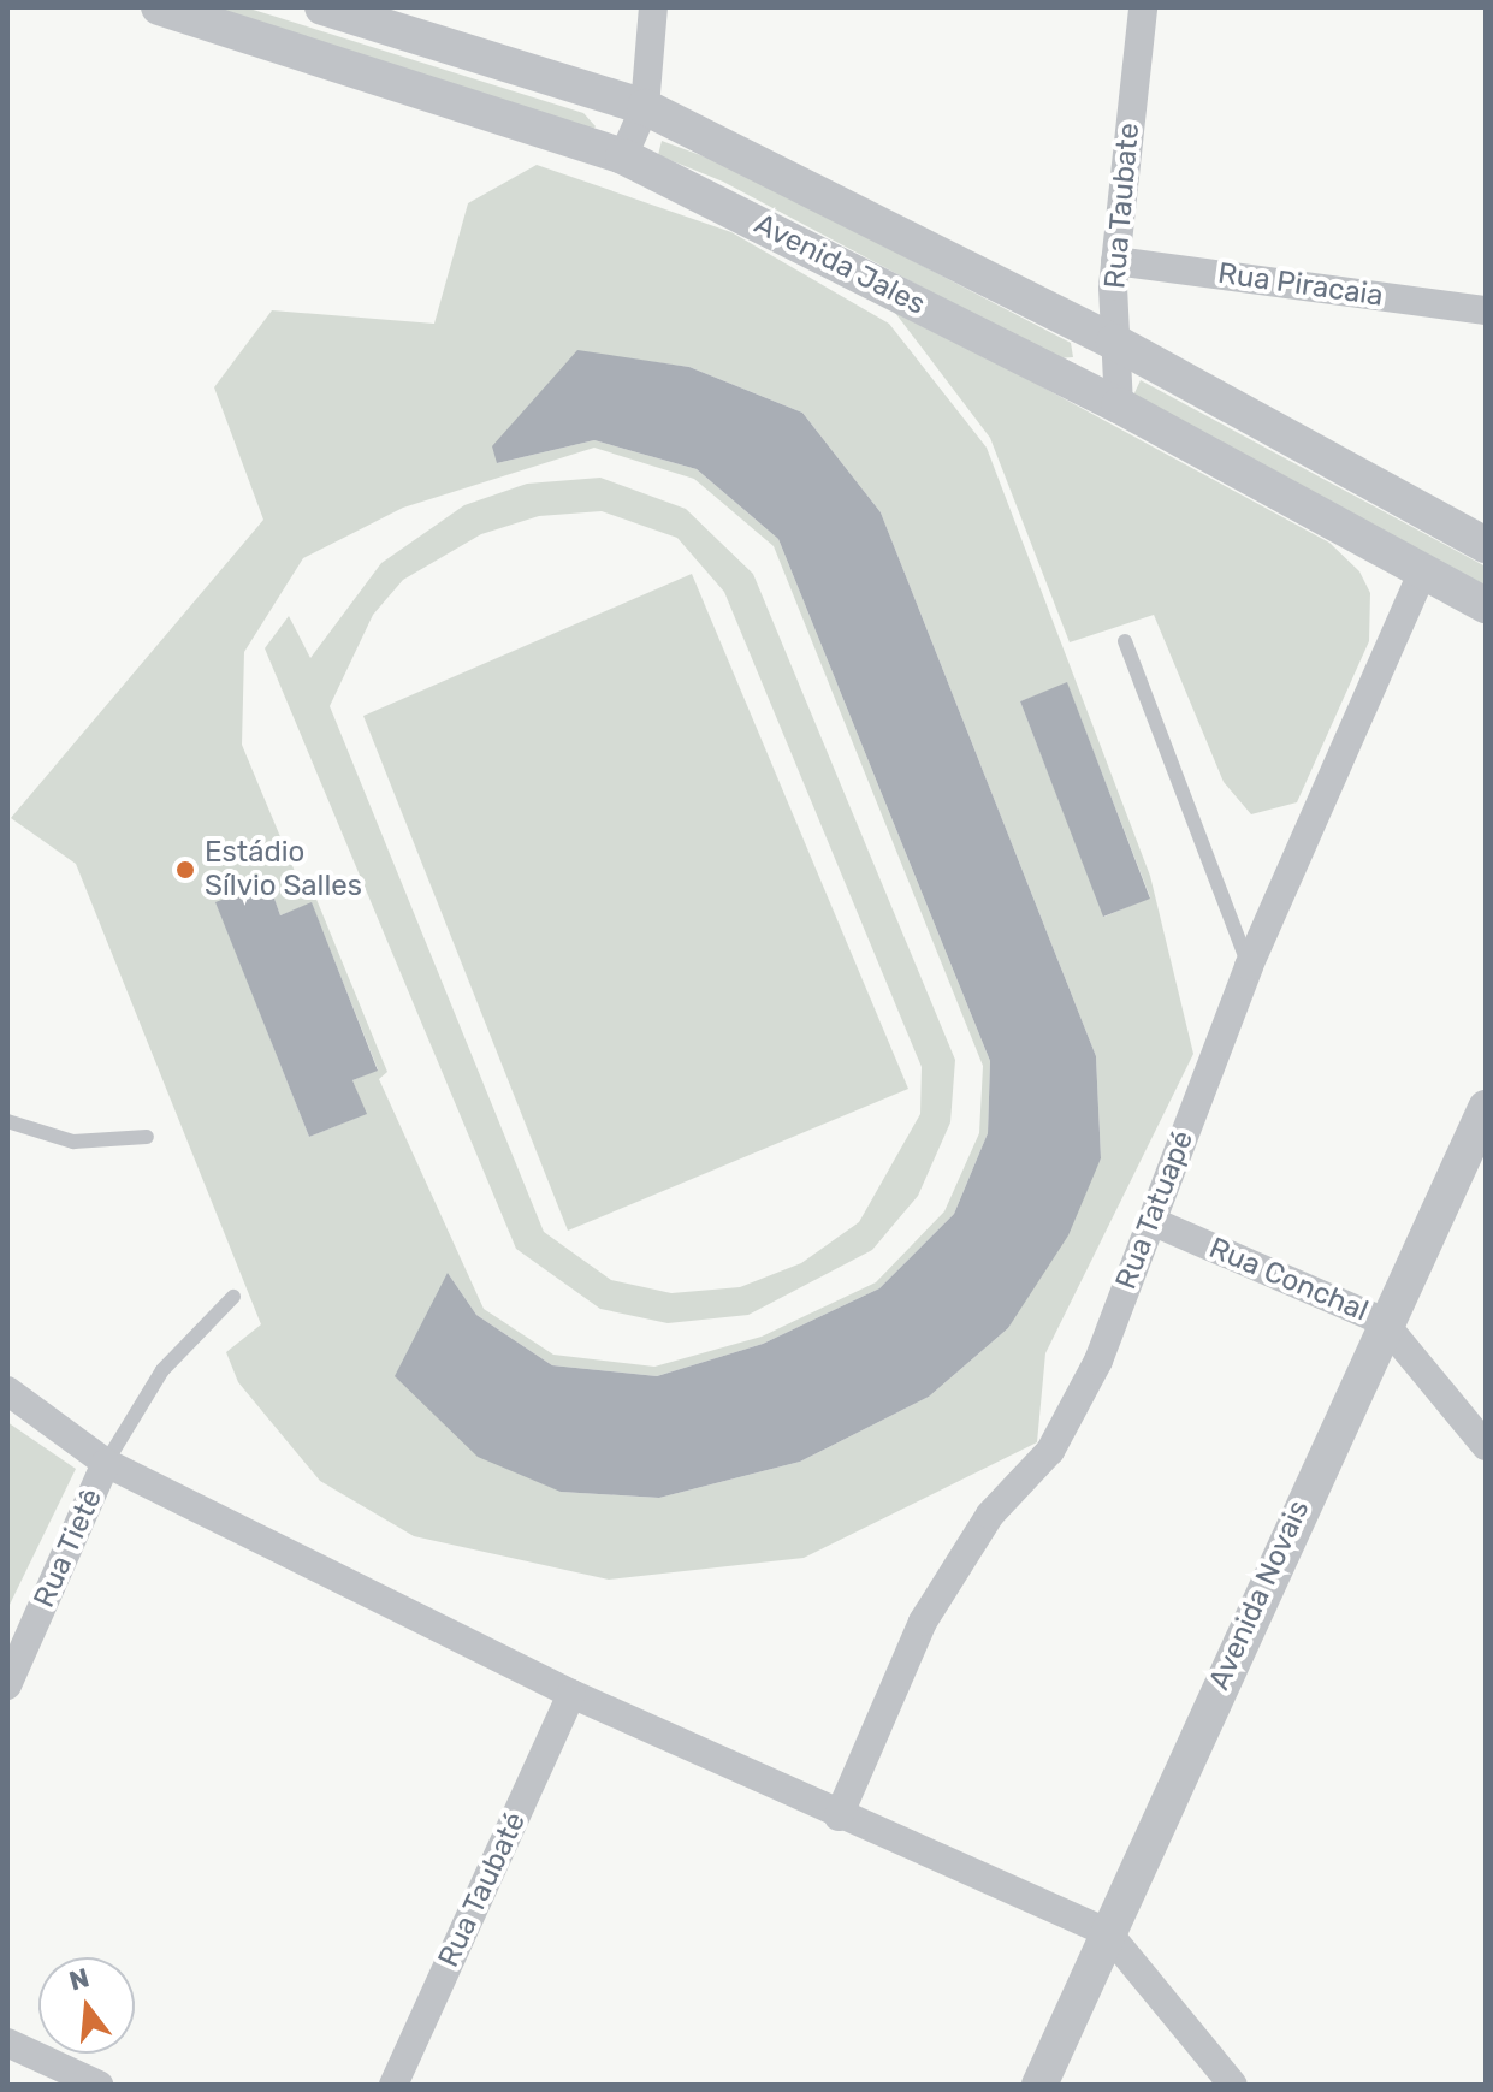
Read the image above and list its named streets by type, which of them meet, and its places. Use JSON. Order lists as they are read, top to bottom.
{
  "streets": {
    "street": [
      "Rua Taubate",
      "Avenida Jales",
      "Rua Piracaia",
      "Rua Tatuapé",
      "Rua Conchal",
      "Rua Tietê",
      "Avenida Novais",
      "Rua Taubaté"
    ]
  },
  "crossings": [
    ["Rua Taubate", "Avenida Jales"],
    ["Rua Taubate", "Rua Piracaia"],
    ["Avenida Jales", "Rua Tatuapé"],
    ["Rua Tatuapé", "Rua Conchal"],
    ["Rua Conchal", "Avenida Novais"]
  ],
  "places": ["Estádio Sílvio Salles"],
  "north": "top"
}
